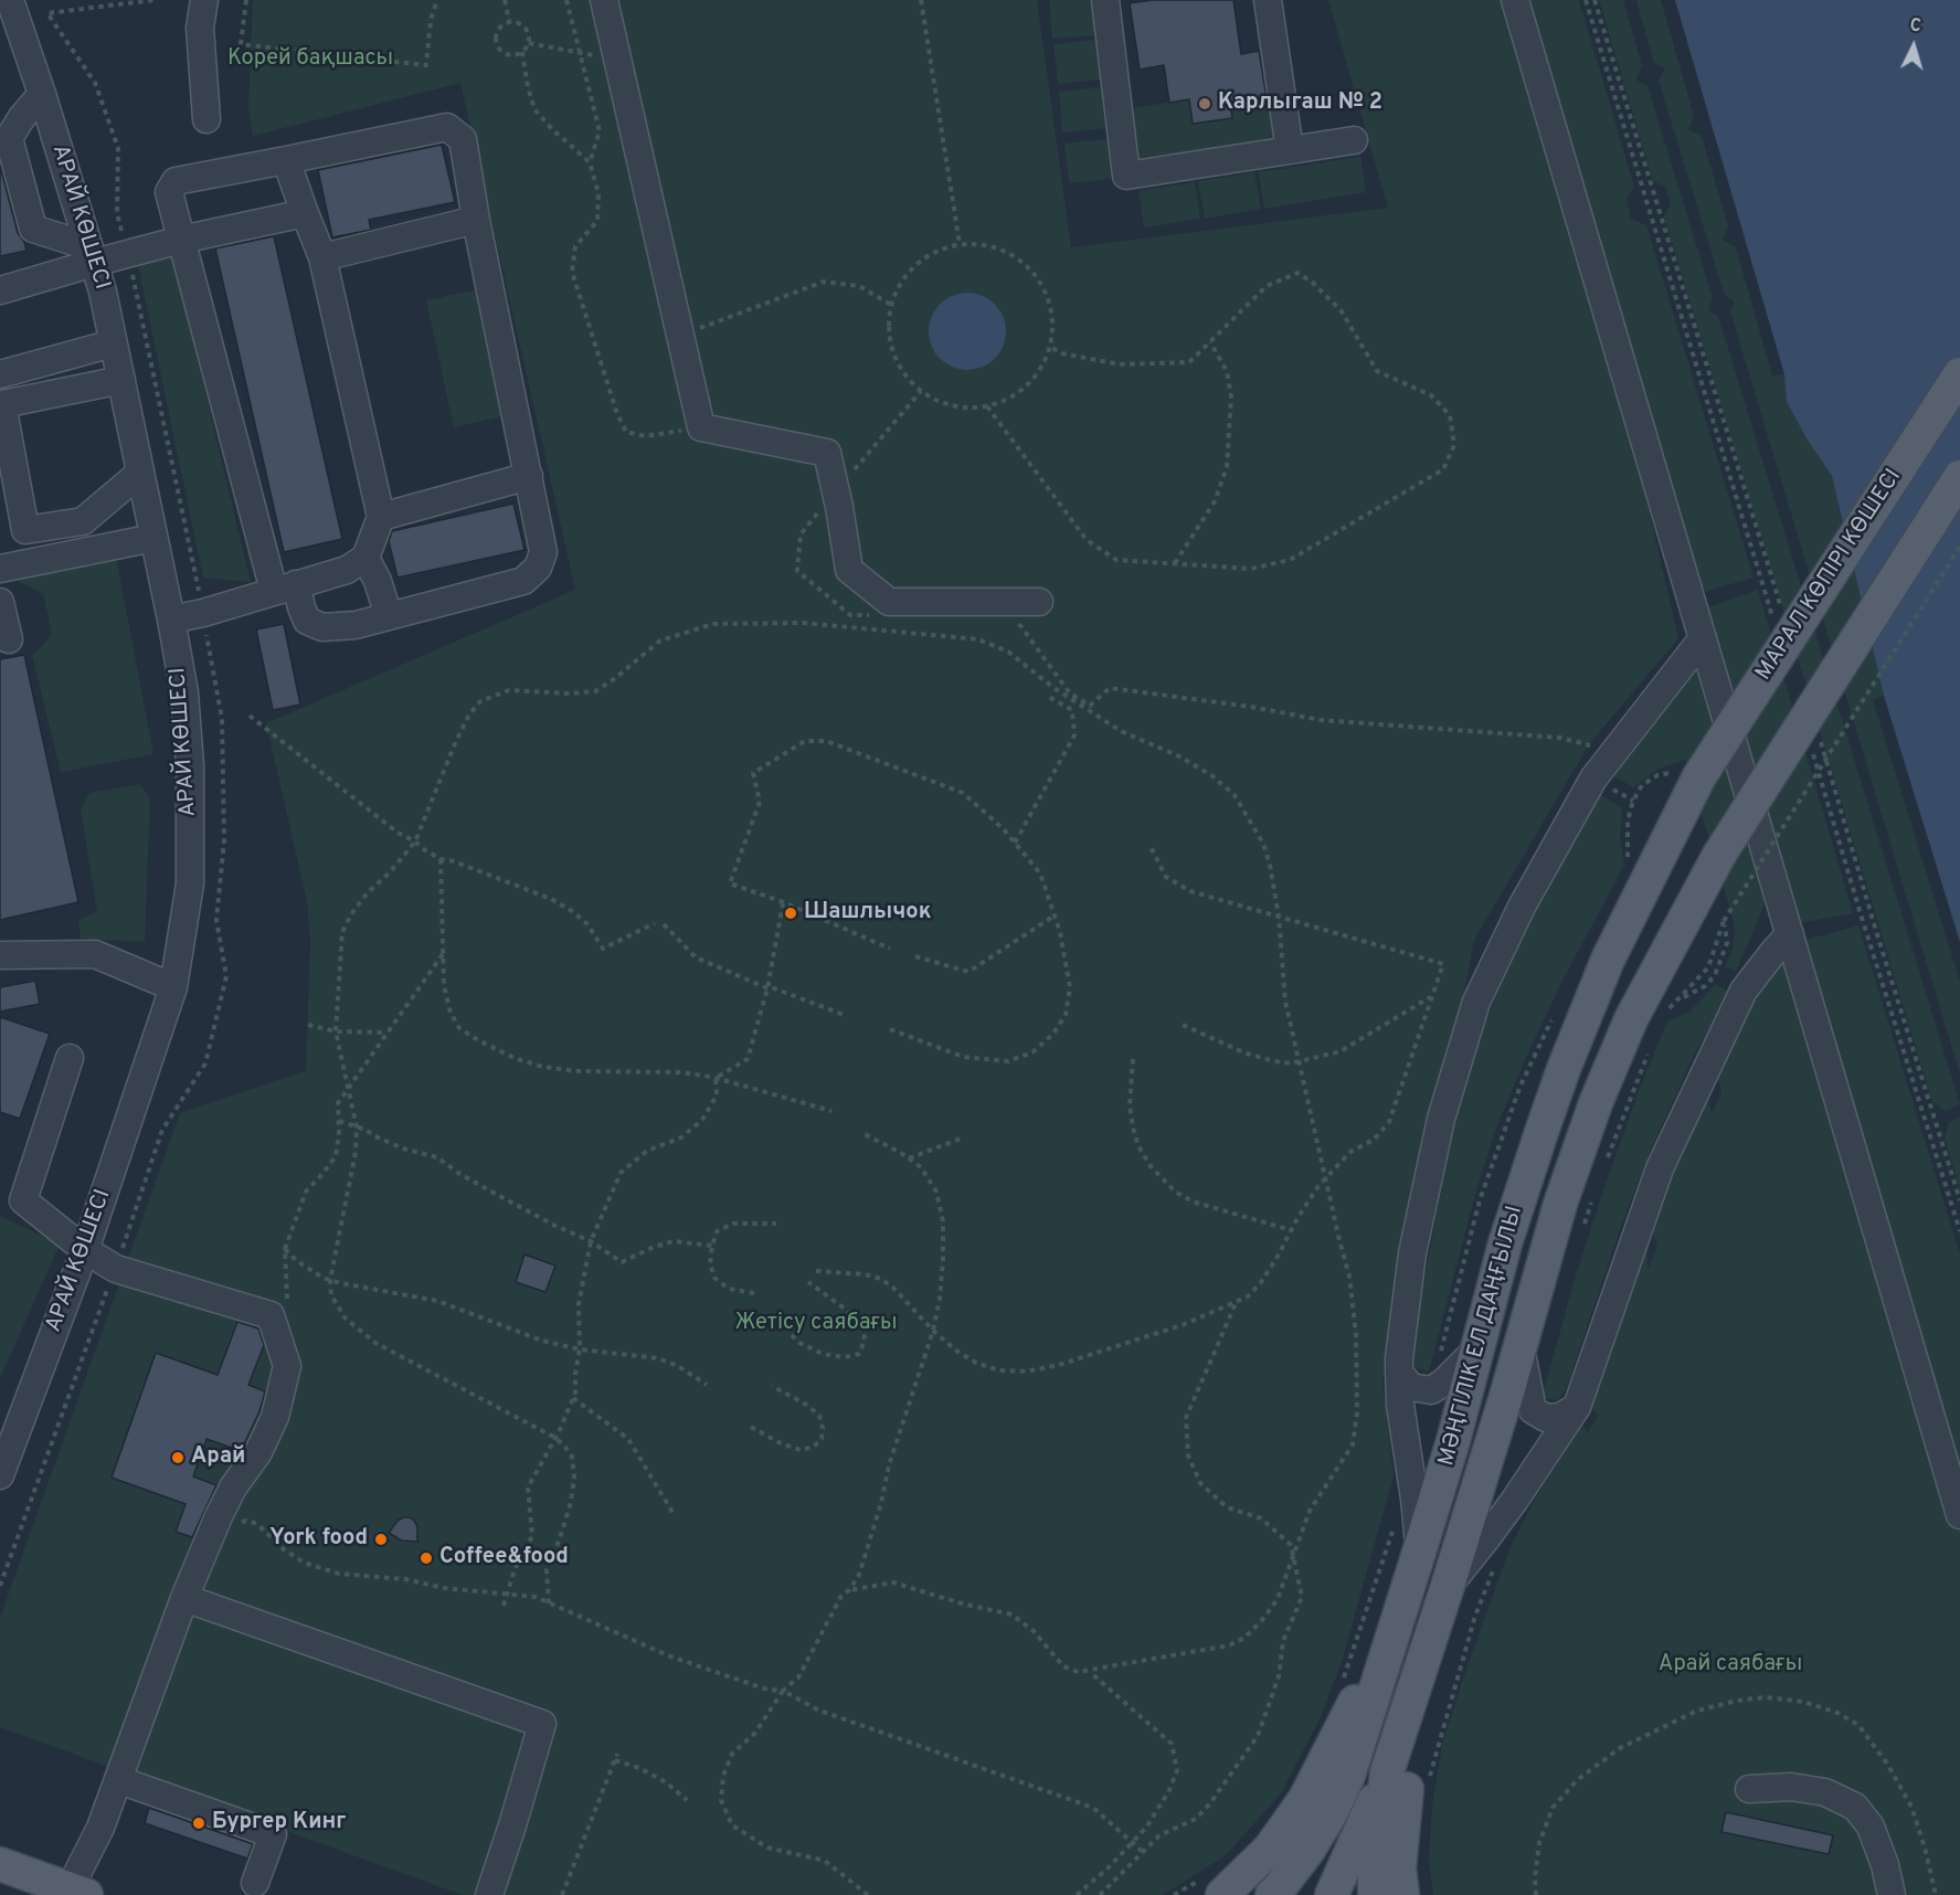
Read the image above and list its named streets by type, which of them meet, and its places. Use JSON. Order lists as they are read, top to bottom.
{
  "streets": {
    "main road": ["МАРАЛ КӨПІРІ КӨШЕСІ", "МӘҢГІЛІК ЕЛ ДАҢҒЫЛЫ"],
    "street": ["АРАЙ КӨШЕСІ"]
  },
  "crossings": [
    ["МАРАЛ КӨПІРІ КӨШЕСІ", "МӘҢГІЛІК ЕЛ ДАҢҒЫЛЫ"]
  ],
  "parks": ["Корей бақшасы", "Жетісу саябағы", "Арай саябағы"],
  "places": [
    "Карлыгаш № 2",
    "Шашлычок",
    "Арай",
    "York food",
    "Coffee&food",
    "Бургер Кинг"
  ],
  "north": "top"
}
